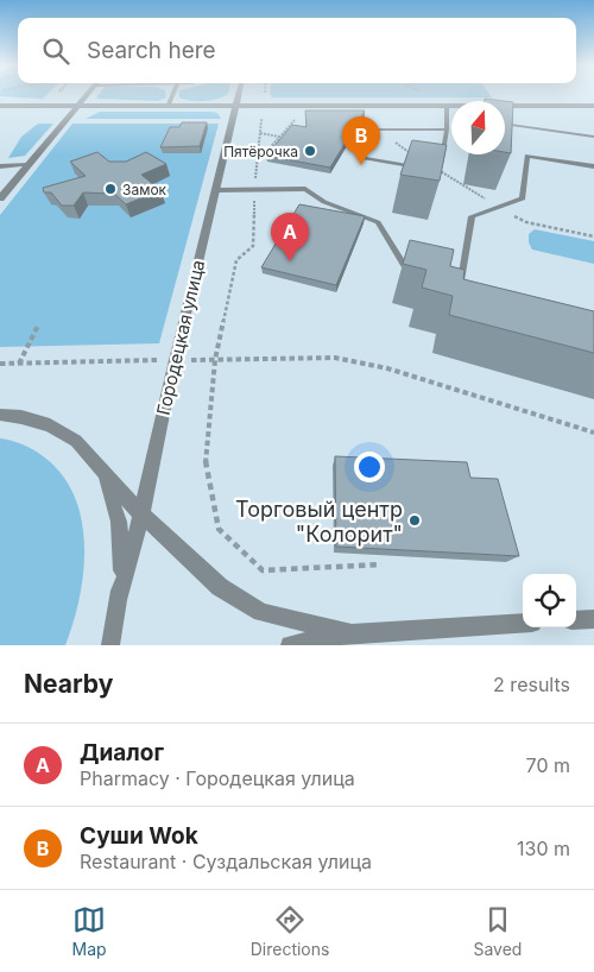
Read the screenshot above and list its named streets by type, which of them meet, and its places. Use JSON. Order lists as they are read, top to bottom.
{
  "streets": {
    "street": ["Городецкая улица"]
  },
  "places": ["Пятёрочка", "Замок", "Торговый центр \"Колорит\""],
  "north": "top",
  "page": {
    "search": "Search here",
    "pins": ["B", "A"],
    "heading": ["Nearby", "2 results"],
    "list": [
      {
        "mark": "A",
        "name": "Диалог",
        "note": "Pharmacy · Городецкая улица",
        "value": "70 m"
      },
      {
        "mark": "B",
        "name": "Суши Wok",
        "note": "Restaurant · Суздальская улица",
        "value": "130 m"
      }
    ],
    "nav": ["Map", "Directions", "Saved"]
  }
}
